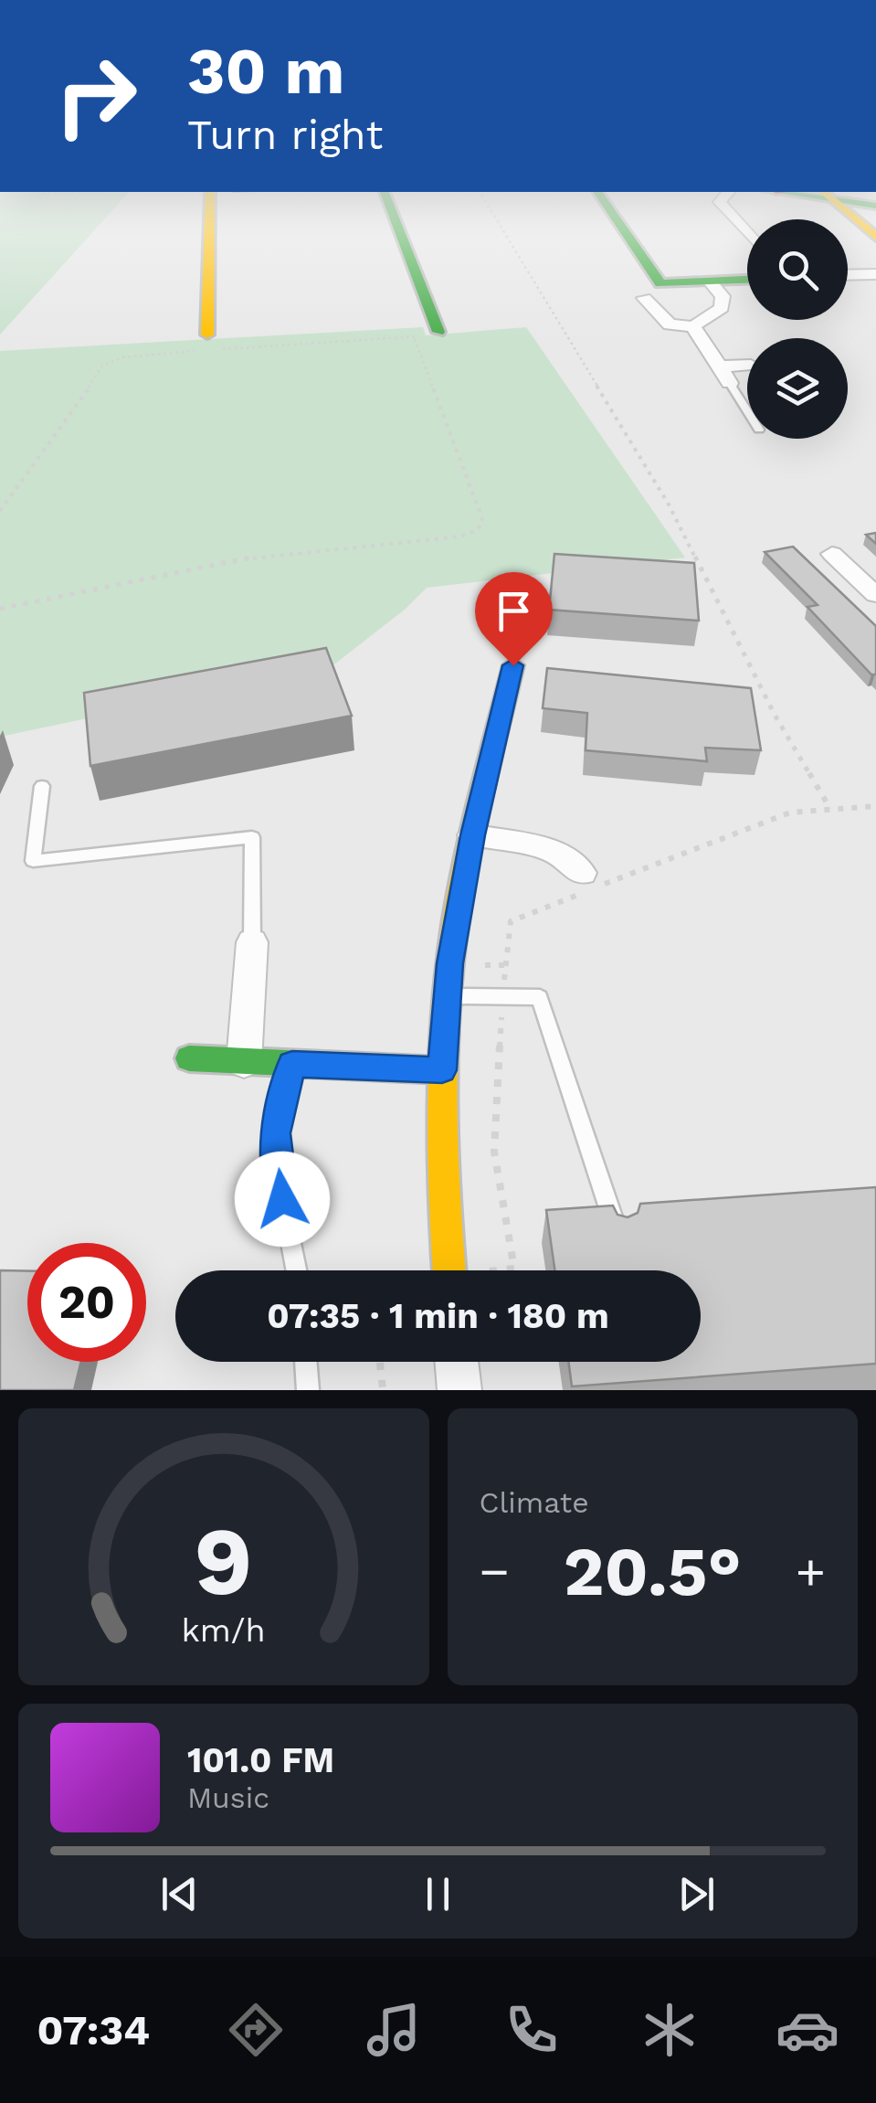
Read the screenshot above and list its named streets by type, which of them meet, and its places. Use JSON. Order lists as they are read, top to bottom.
{
  "page": {
    "turn": ["30 m", "Turn right"],
    "limit": "20",
    "trip": "07:35 · 1 min · 180 m",
    "tile": "Climate",
    "heat": ["−", "20.5°", "+"],
    "song": ["101.0 FM", "Music"],
    "tabs": "07:34",
    "gauge": ["9", "km/h"]
  }
}
